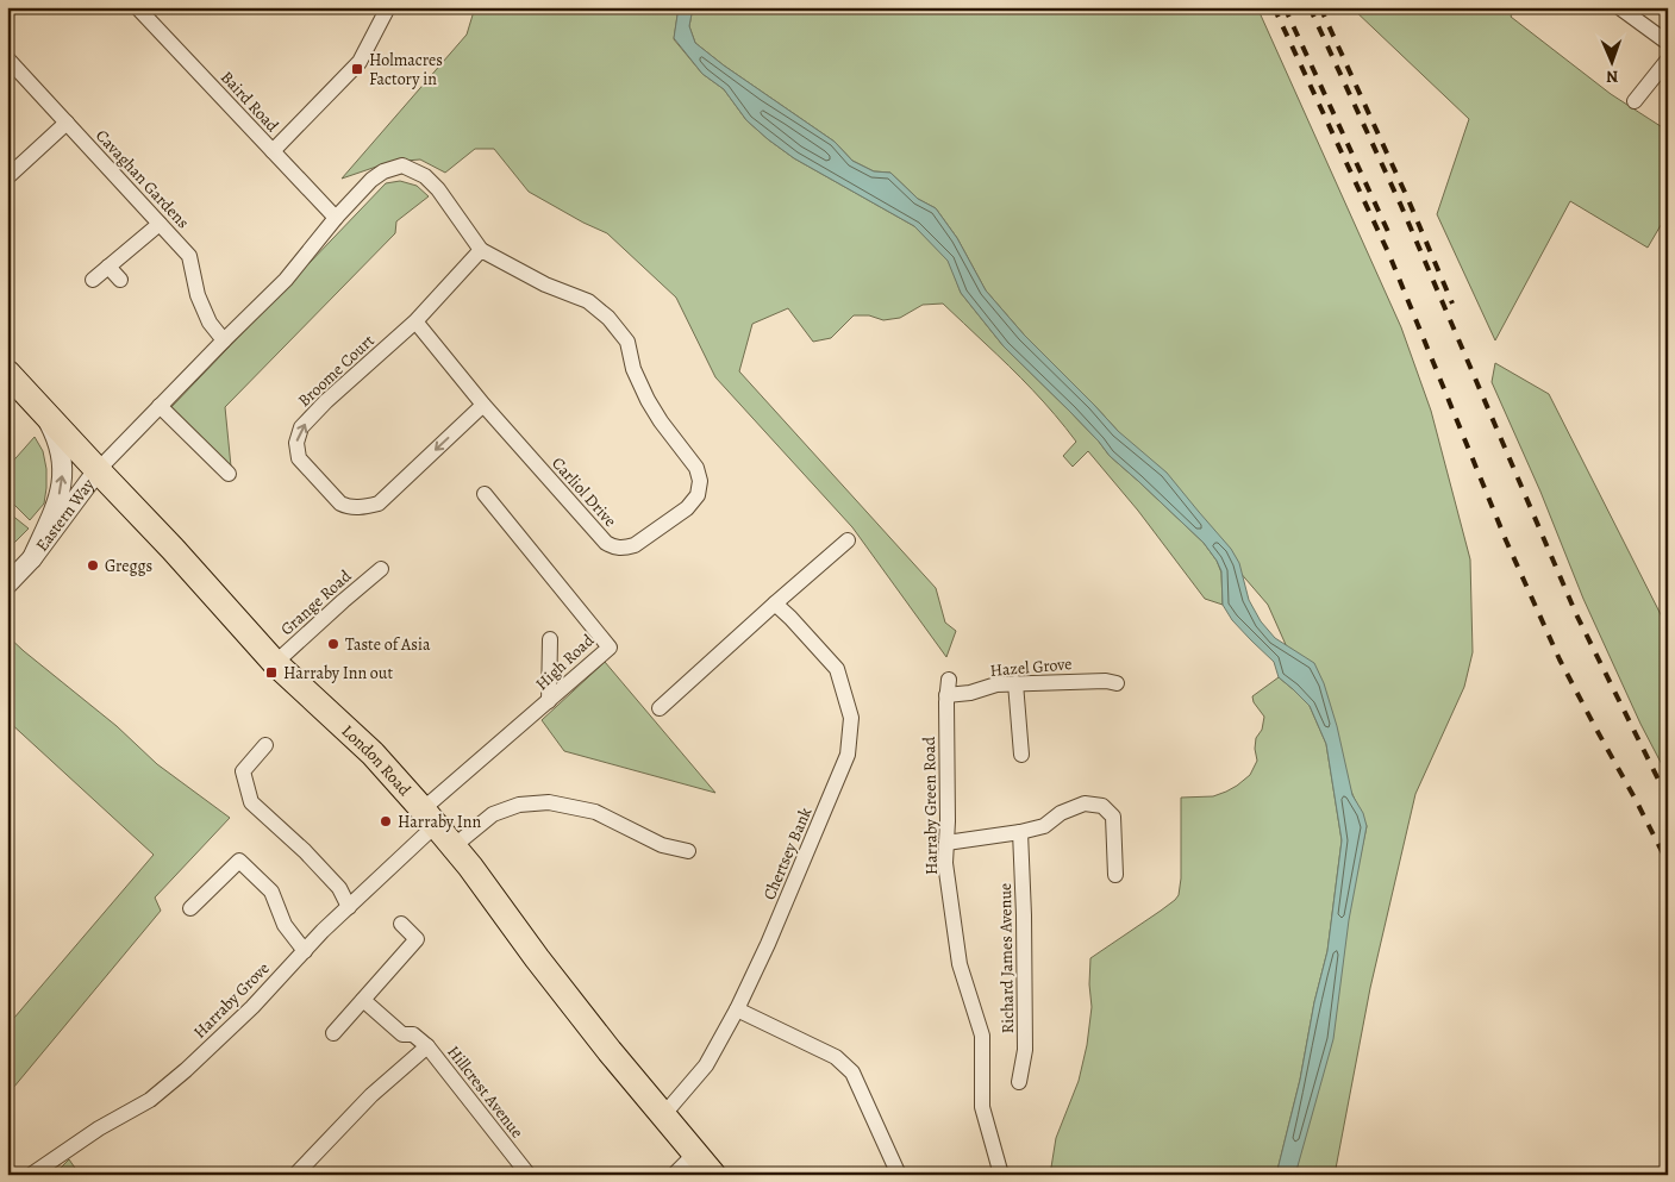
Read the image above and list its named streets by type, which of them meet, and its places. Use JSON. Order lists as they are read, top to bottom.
{
  "streets": {
    "main road": ["London Road"],
    "street": [
      "Baird Road",
      "Cavaghan Gardens",
      "Broome Court",
      "Carliol Drive",
      "Eastern Way",
      "Grange Road",
      "High Road",
      "Hazel Grove",
      "Harraby Green Road",
      "Chertsey Bank",
      "Richard James Avenue",
      "Harraby Grove",
      "Hillcrest Avenue"
    ]
  },
  "crossings": [
    ["Baird Road", "Carliol Drive"],
    ["Cavaghan Gardens", "Carliol Drive"],
    ["Broome Court", "Carliol Drive"],
    ["Carliol Drive", "Eastern Way"],
    ["Carliol Drive", "London Road"],
    ["Eastern Way", "London Road"],
    ["Grange Road", "London Road"],
    ["High Road", "London Road"],
    ["High Road", "Harraby Grove"],
    ["Hazel Grove", "Harraby Green Road"],
    ["London Road", "Chertsey Bank"],
    ["London Road", "Harraby Grove"]
  ],
  "places": {
    "transit": ["Holmacres Factory in", "Harraby Inn out"],
    "other": ["Greggs", "Taste of Asia", "Harraby Inn"]
  },
  "north": "bottom"
}
